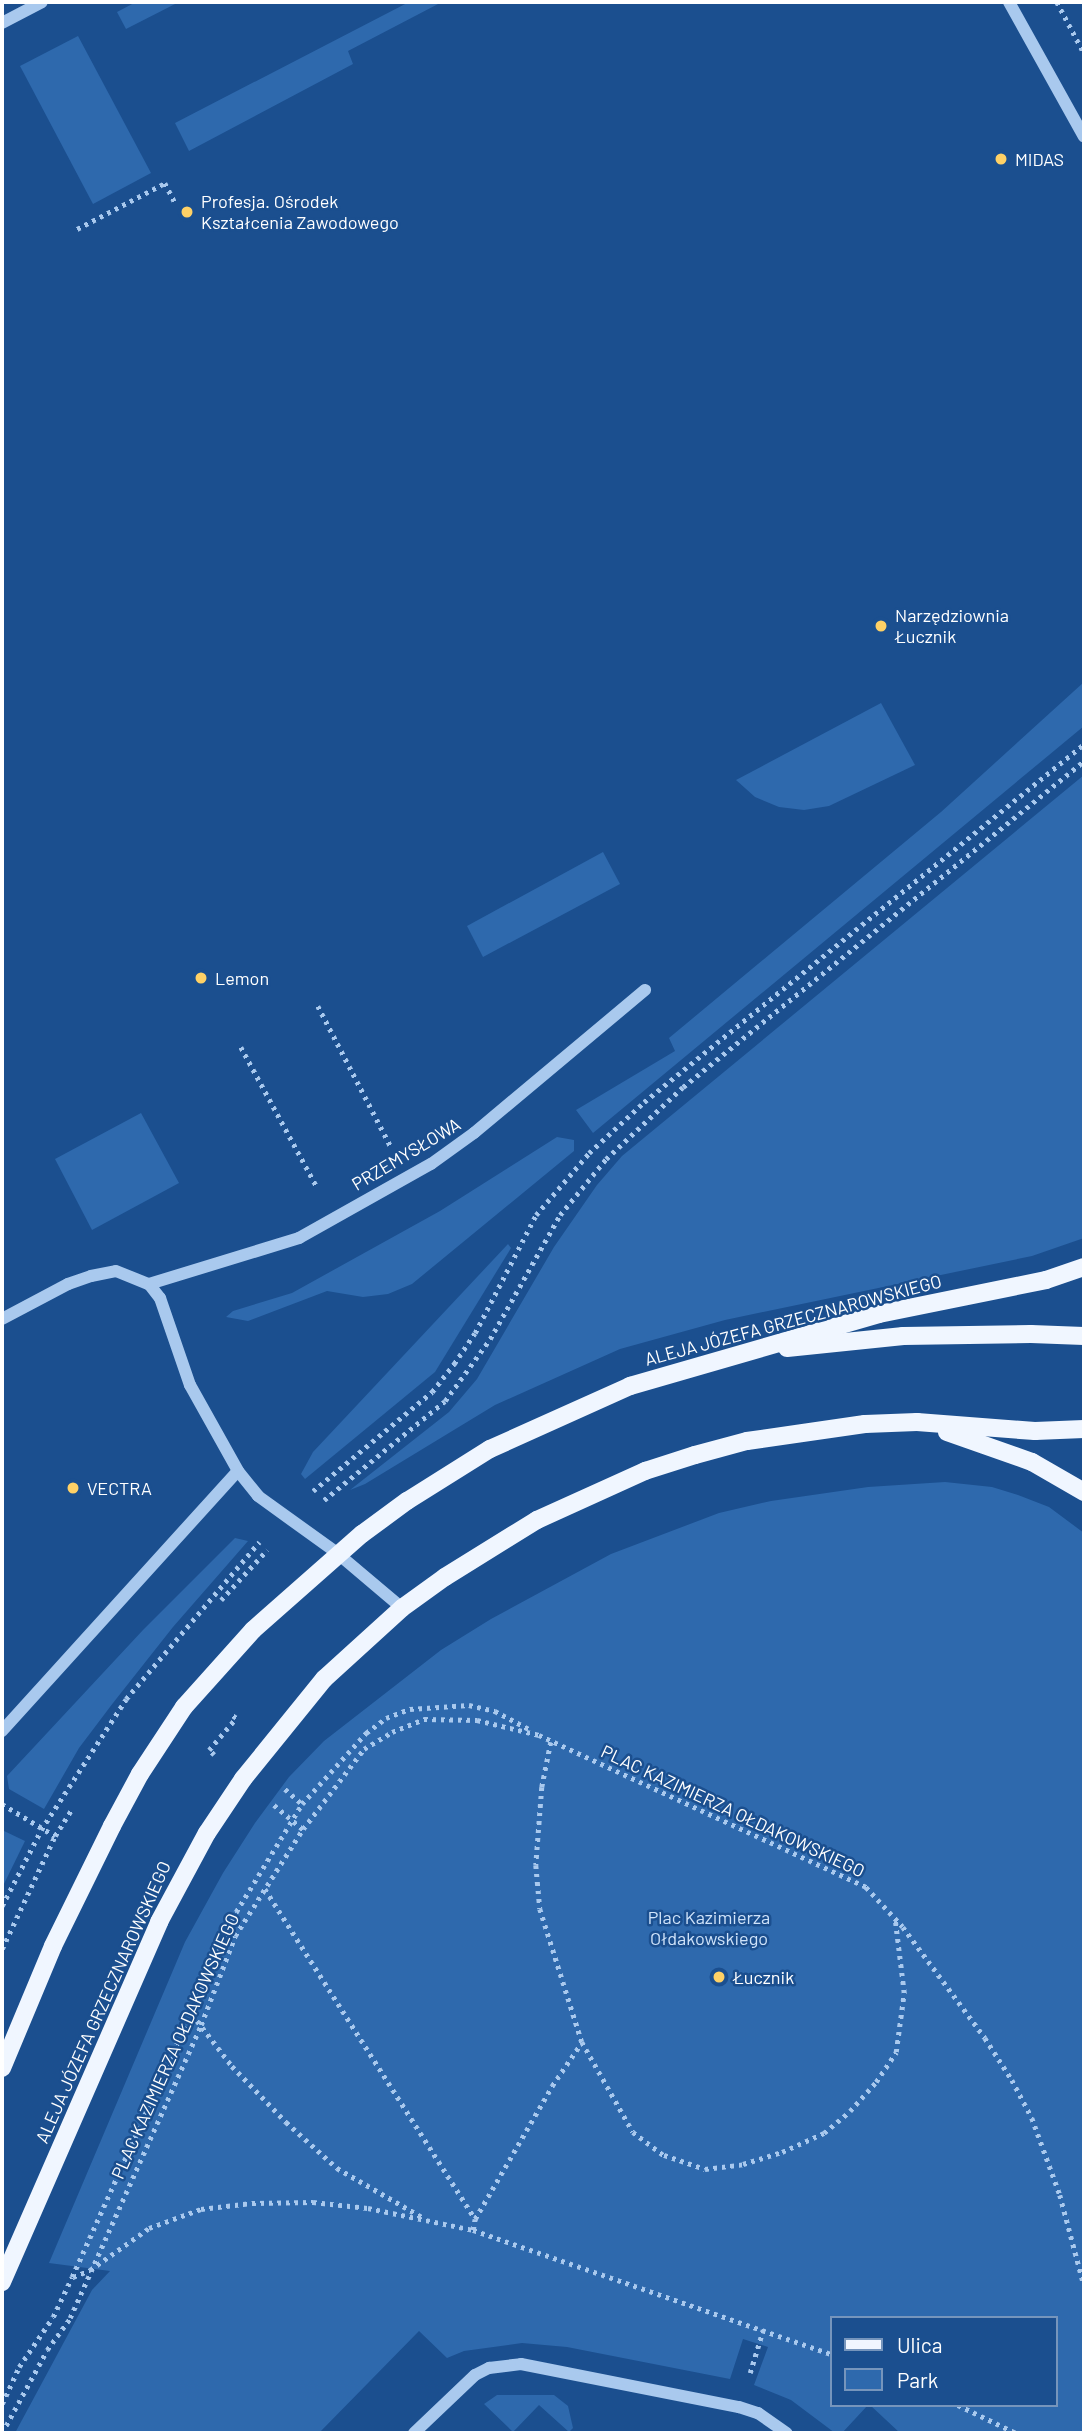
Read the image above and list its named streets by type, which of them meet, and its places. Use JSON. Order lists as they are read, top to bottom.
{
  "streets": {
    "main road": ["ALEJA JÓZEFA GRZECZNAROWSKIEGO"],
    "street": ["PRZEMYSŁOWA"],
    "path": ["PLAC KAZIMIERZA OŁDAKOWSKIEGO"]
  },
  "parks": ["Plac Kazimierza Ołdakowskiego"],
  "places": [
    "MIDAS",
    "Profesja. Ośrodek Kształcenia Zawodowego",
    "Narzędziownia Łucznik",
    "Lemon",
    "VECTRA",
    "Łucznik"
  ],
  "legend": ["Ulica", "Park"]
}
